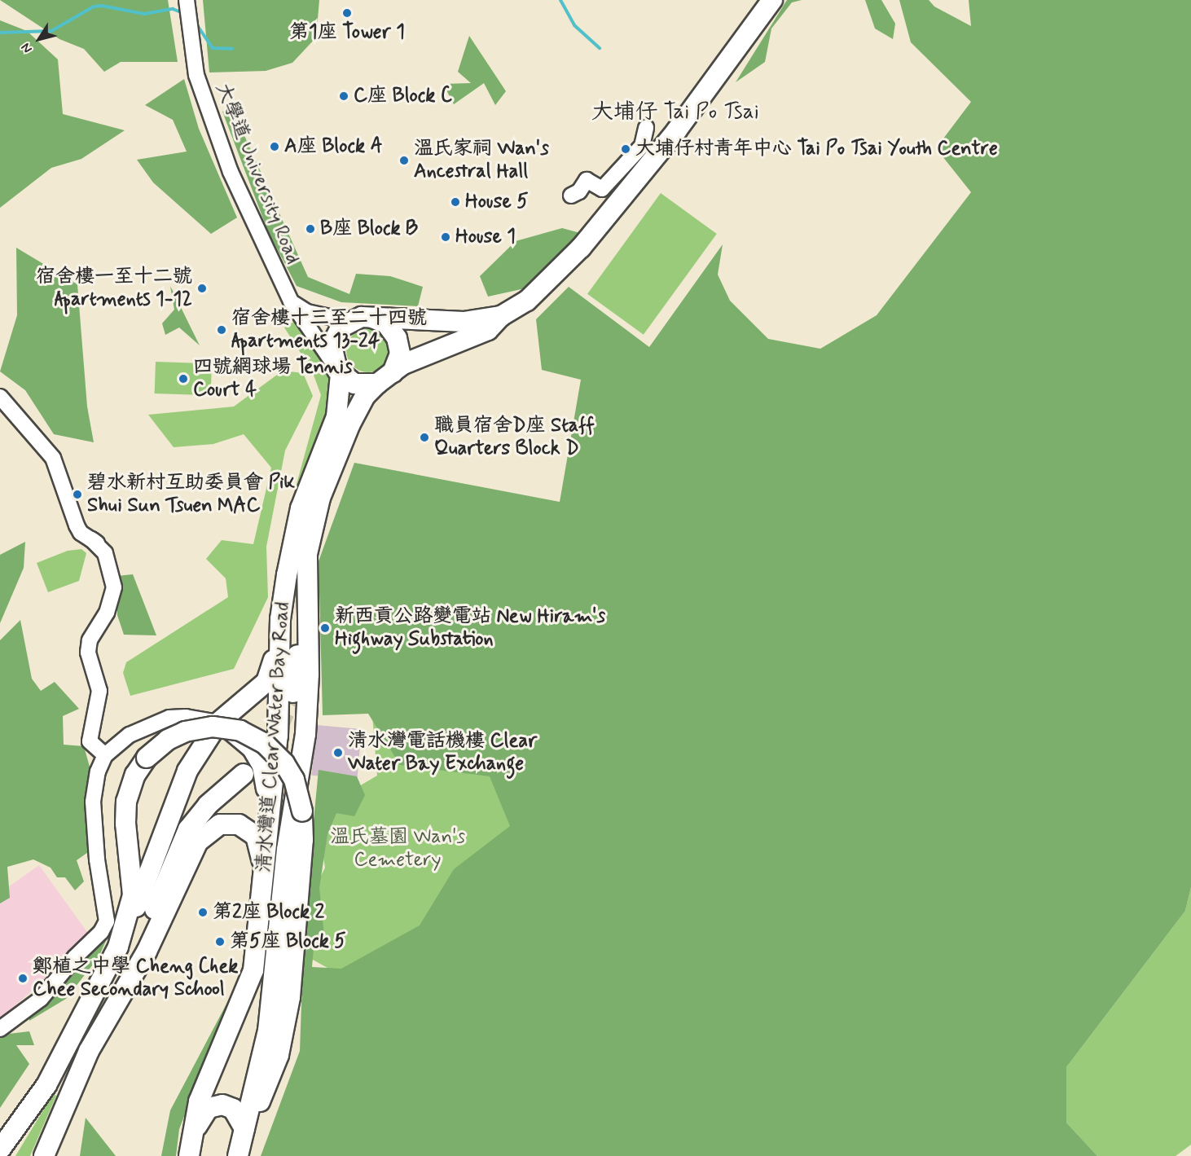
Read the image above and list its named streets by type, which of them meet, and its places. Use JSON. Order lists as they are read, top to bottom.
{
  "streets": {
    "main road": ["清水灣道 Clear Water Bay Road"],
    "street": ["大學道 University Road"]
  },
  "crossings": [
    ["大學道 University Road", "清水灣道 Clear Water Bay Road"]
  ],
  "districts": ["大埔仔 Tai Po Tsai"],
  "parks": ["溫氏墓園 Wan's Cemetery"],
  "places": [
    "第1座 Tower 1",
    "C座 Block C",
    "A座 Block A",
    "大埔仔村青年中心 Tai Po Tsai Youth Centre",
    "溫氏家祠 Wan's Ancestral Hall",
    "House 5",
    "B座 Block B",
    "House 1",
    "宿舍樓一至十二號 Apartments 1-12",
    "宿舍樓十三至二十四號 Apartments 13-24",
    "四號網球場 Tennis Court 4",
    "職員宿舍D座 Staff Quarters Block D",
    "碧水新村互助委員會 Pik Shui Sun Tsuen MAC",
    "新西貢公路變電站 New Hiram's Highway Substation",
    "清水灣電話機樓 Clear Water Bay Exchange",
    "第2座 Block 2",
    "第5座 Block 5",
    "鄭植之中學 Cheng Chek Chee Secondary School"
  ],
  "north": "bottom left"
}
